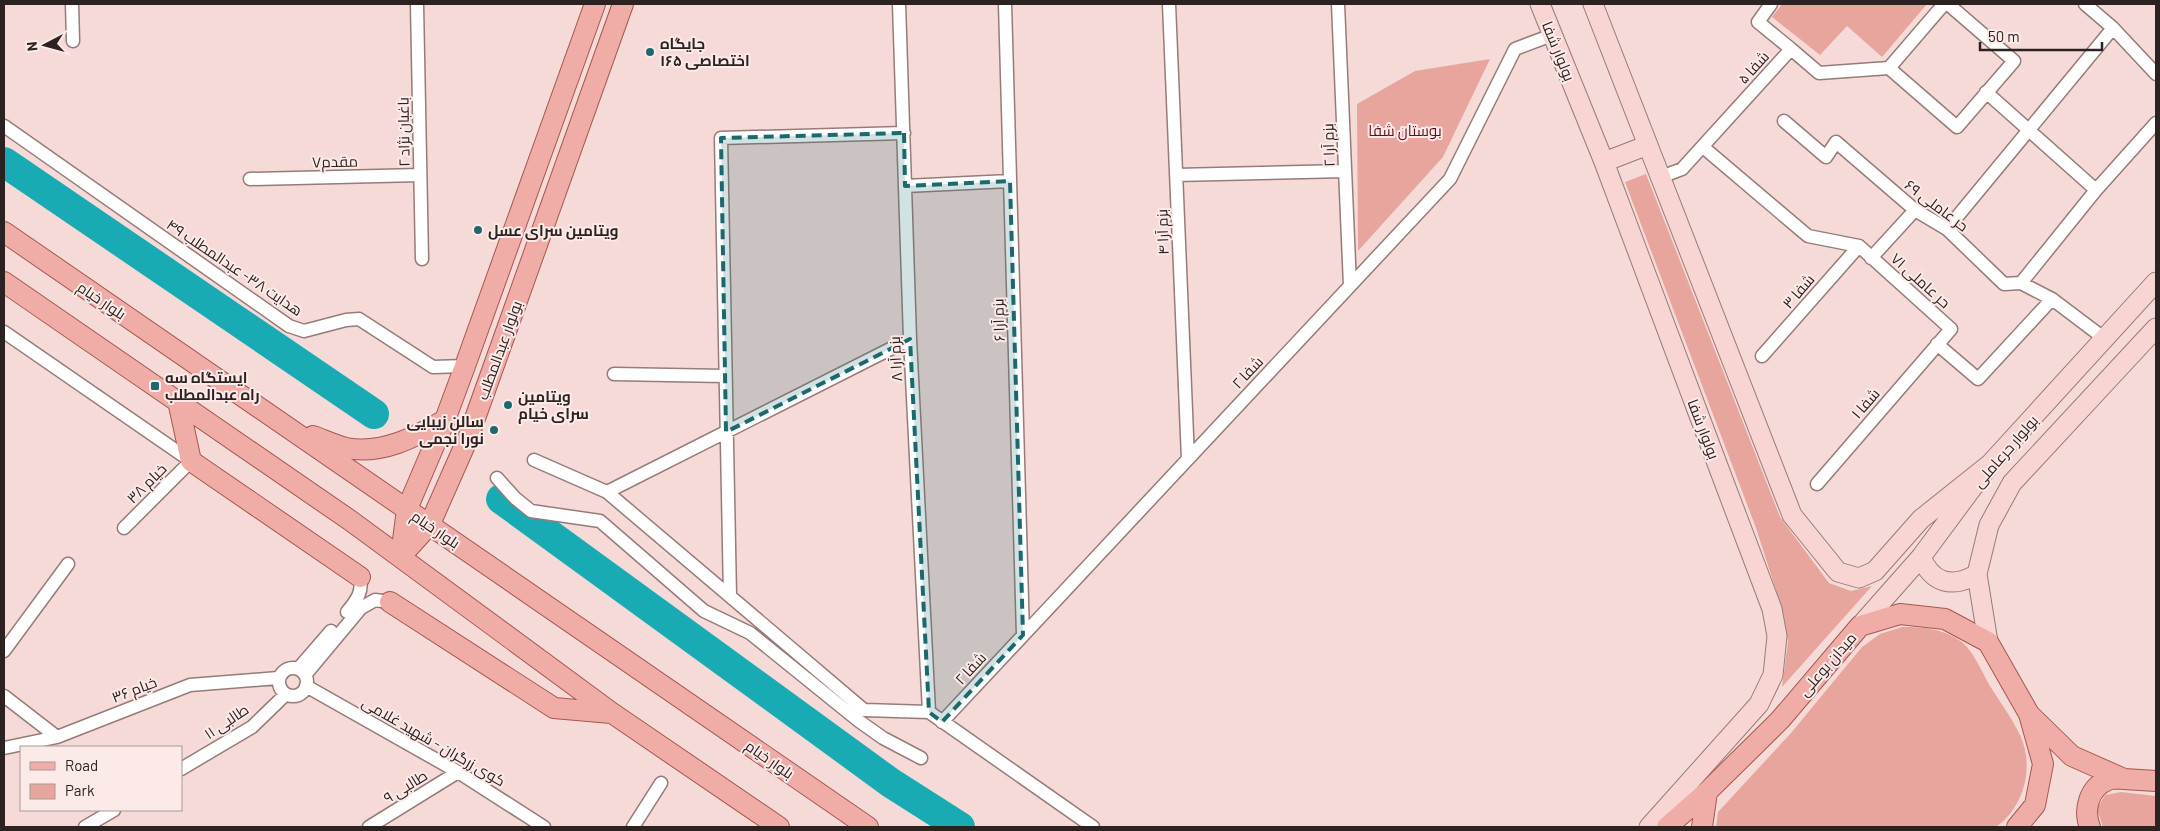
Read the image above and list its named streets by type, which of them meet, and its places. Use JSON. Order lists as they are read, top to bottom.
{
  "streets": {
    "main road": ["بلوار خیام", "بولوار عبدالمطلب", "میدان بوعلی"],
    "street": [
      "بولوار شفا",
      "شفا ۵",
      "باغبان نژاد ۲",
      "بزم آرا ۲",
      "مقدم۷",
      "حر عاملی ۶۹",
      "بزم آرا ۴",
      "هدایت ۳۸- عبدالمطلب ۴۹",
      "حر عاملی ۷۱",
      "شفا ۳",
      "بزم آرا ۶",
      "بزم آرا ۸",
      "شفا ۲",
      "شفا ۱",
      "بولوار حرعاملی",
      "خیام ۳۸",
      "خیام ۳۶",
      "طالبی ۱۱",
      "کوی زرگران - شهید غلامی",
      "طالبی ۹"
    ]
  },
  "crossings": [
    ["بولوار شفا", "شفا ۲"],
    ["باغبان نژاد ۲", "مقدم۷"],
    ["بزم آرا ۲", "شفا ۲"],
    ["حر عاملی ۶۹", "بولوار حرعاملی"],
    ["بزم آرا ۴", "شفا ۲"],
    ["هدایت ۳۸- عبدالمطلب ۴۹", "بولوار عبدالمطلب"],
    ["حر عاملی ۷۱", "شفا ۳"],
    ["حر عاملی ۷۱", "شفا ۱"],
    ["بلوار خیام", "بولوار عبدالمطلب"],
    ["بزم آرا ۶", "شفا ۲"],
    ["بولوار حرعاملی", "میدان بوعلی"],
    ["خیام ۳۶", "طالبی ۱۱"],
    ["خیام ۳۶", "کوی زرگران - شهید غلامی"],
    ["طالبی ۱۱", "کوی زرگران - شهید غلامی"],
    ["کوی زرگران - شهید غلامی", "طالبی ۹"]
  ],
  "parks": ["بوستان شفا"],
  "places": {
    "other": [
      "جایگاه اختصاصی ۱۶۵",
      "ویتامین سرای عسل",
      "ویتامین سرای خیام",
      "سالن زیبایی نورا نجمی"
    ],
    "transit": ["ایستگاه سه راه عبدالمطلب"]
  },
  "legend": ["Road", "Park"],
  "scale_bar": "50 m",
  "north": "left"
}
